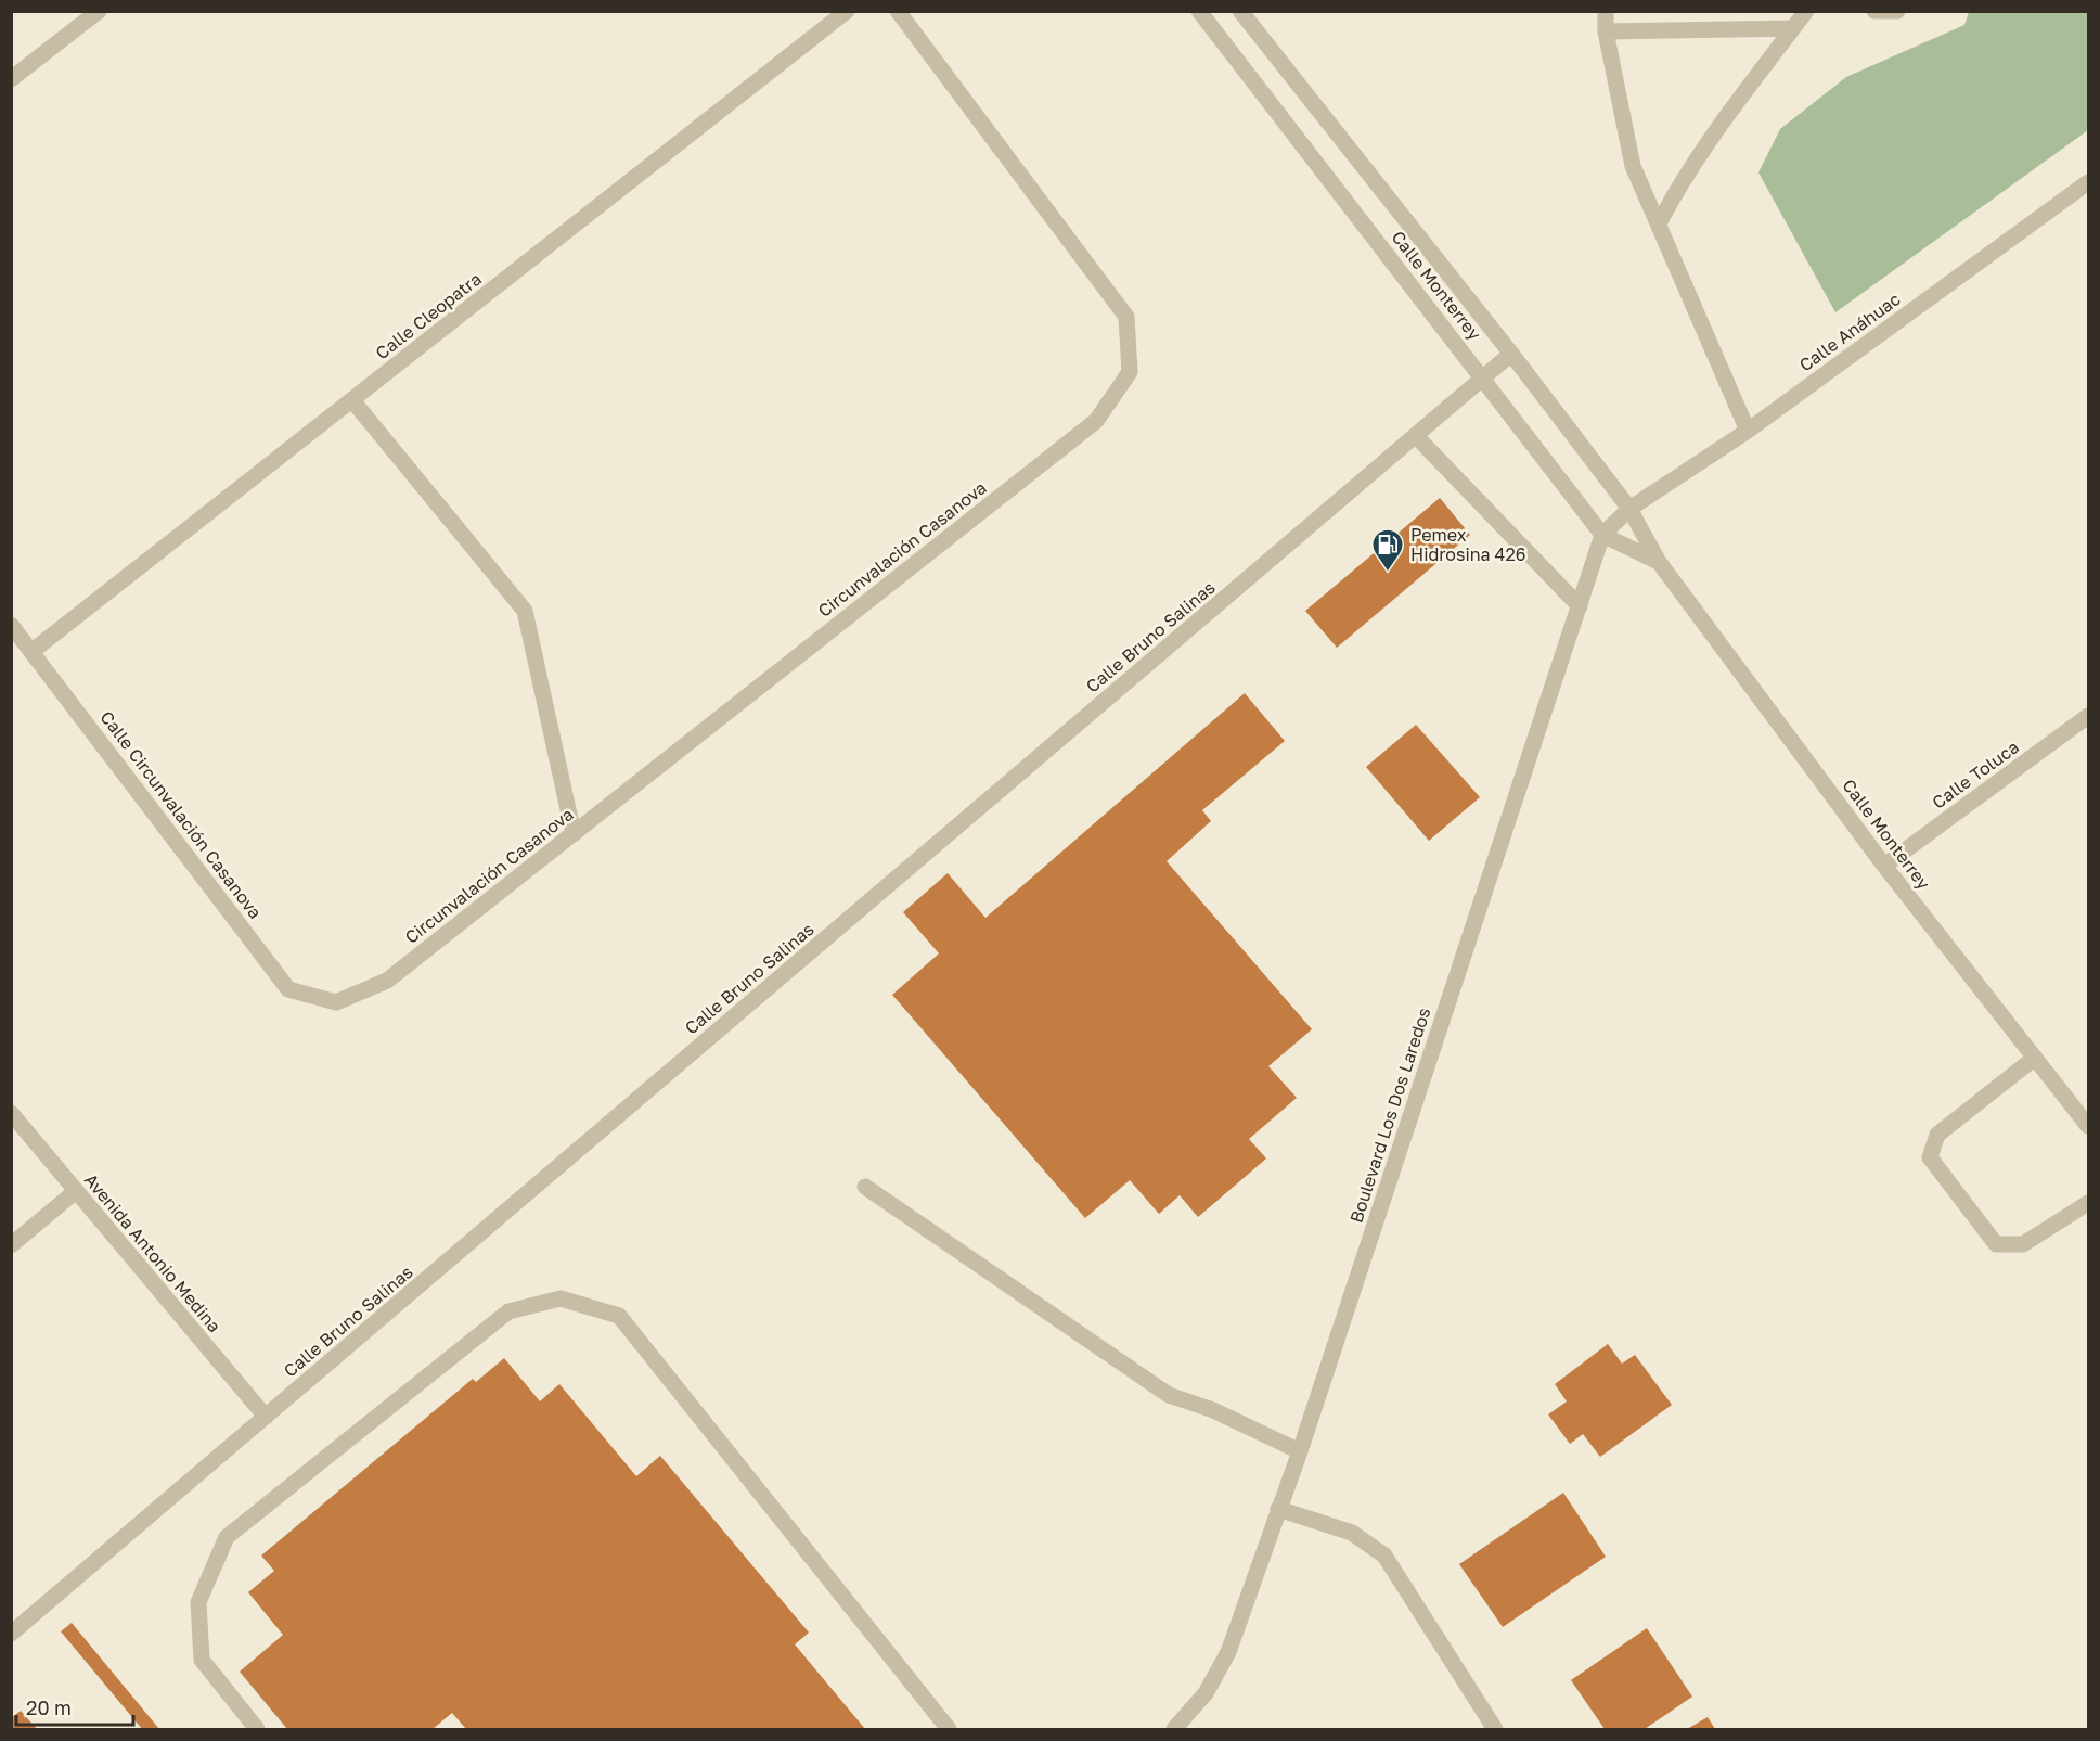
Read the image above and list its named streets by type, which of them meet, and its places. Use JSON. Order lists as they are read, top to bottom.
{
  "streets": {
    "street": [
      "Calle Monterrey",
      "Calle Cleopatra",
      "Calle Anáhuac",
      "Circunvalación Casanova",
      "Calle Bruno Salinas",
      "Calle Toluca",
      "Calle Circunvalación Casanova",
      "Boulevard Los Dos Laredos",
      "Avenida Antonio Medina"
    ]
  },
  "crossings": [
    ["Calle Monterrey", "Calle Anáhuac"],
    ["Calle Monterrey", "Calle Bruno Salinas"],
    ["Calle Monterrey", "Calle Toluca"],
    ["Calle Monterrey", "Boulevard Los Dos Laredos"],
    ["Calle Cleopatra", "Calle Circunvalación Casanova"],
    ["Calle Anáhuac", "Boulevard Los Dos Laredos"],
    ["Circunvalación Casanova", "Calle Circunvalación Casanova"],
    ["Calle Bruno Salinas", "Avenida Antonio Medina"]
  ],
  "places": {
    "fuel station": ["Pemex Hidrosina 426"]
  },
  "scale_bar": "20 m"
}
